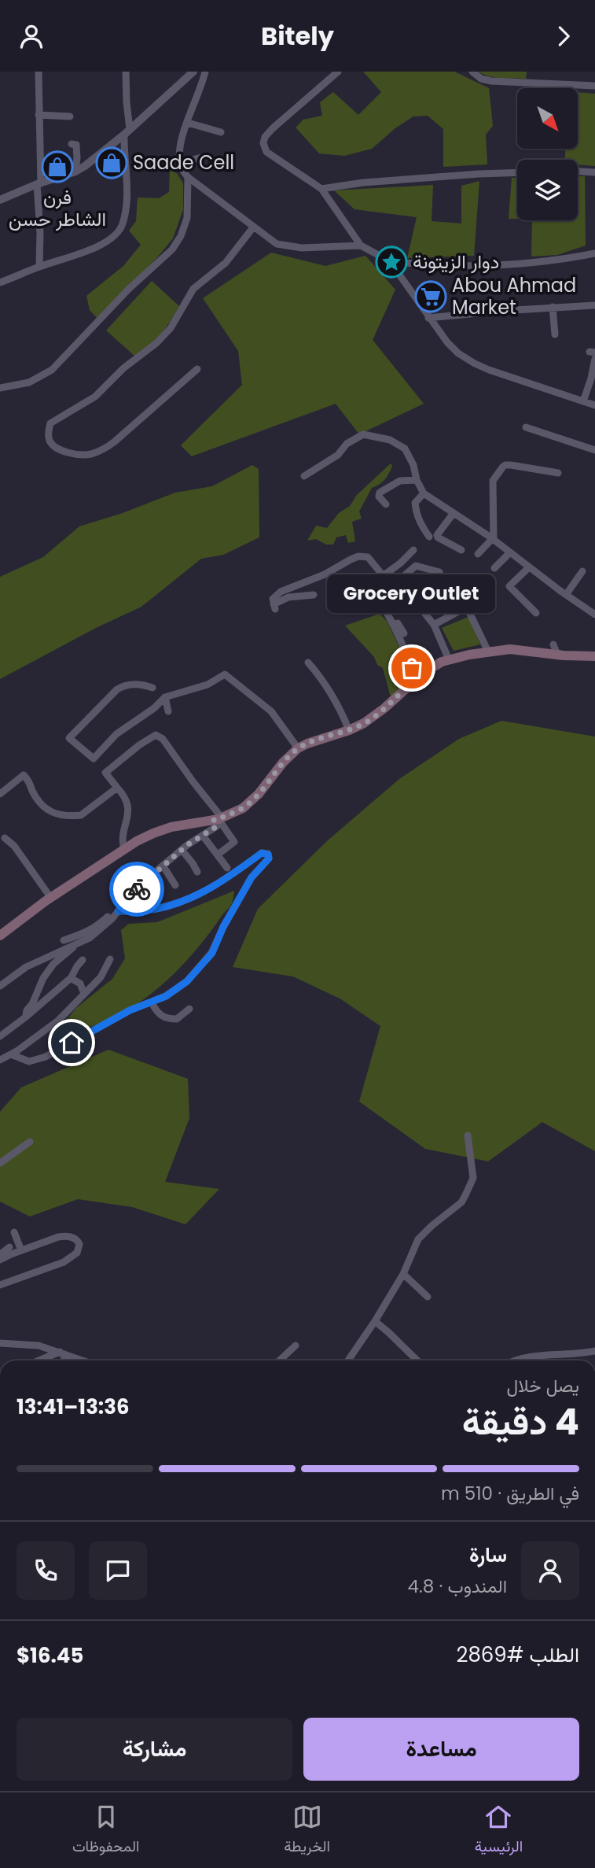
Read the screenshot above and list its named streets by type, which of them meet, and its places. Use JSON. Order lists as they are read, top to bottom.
{
  "places": {
    "shop": ["Saade Cell", "فرن الشاطر حسن"],
    "place": ["دوار الزيتونة"],
    "supermarket": ["Abou Ahmad Market"],
    "other": ["Grocery Outlet"]
  },
  "north": "bottom right",
  "page": {
    "header": "Bitely",
    "bubble": "Grocery Outlet",
    "heading": ["4 دقيقة", "يصل خلال", "13:36–13:41"],
    "panel": [
      "سارة",
      "المندوب · 4.8",
      "الطلب #2869",
      "$16.45"
    ],
    "bar": "في الطريق · 510 m",
    "buttons": ["مساعدة", "مشاركة"],
    "tabs": ["الرئيسية", "الخريطة", "المحفوظات"]
  }
}
